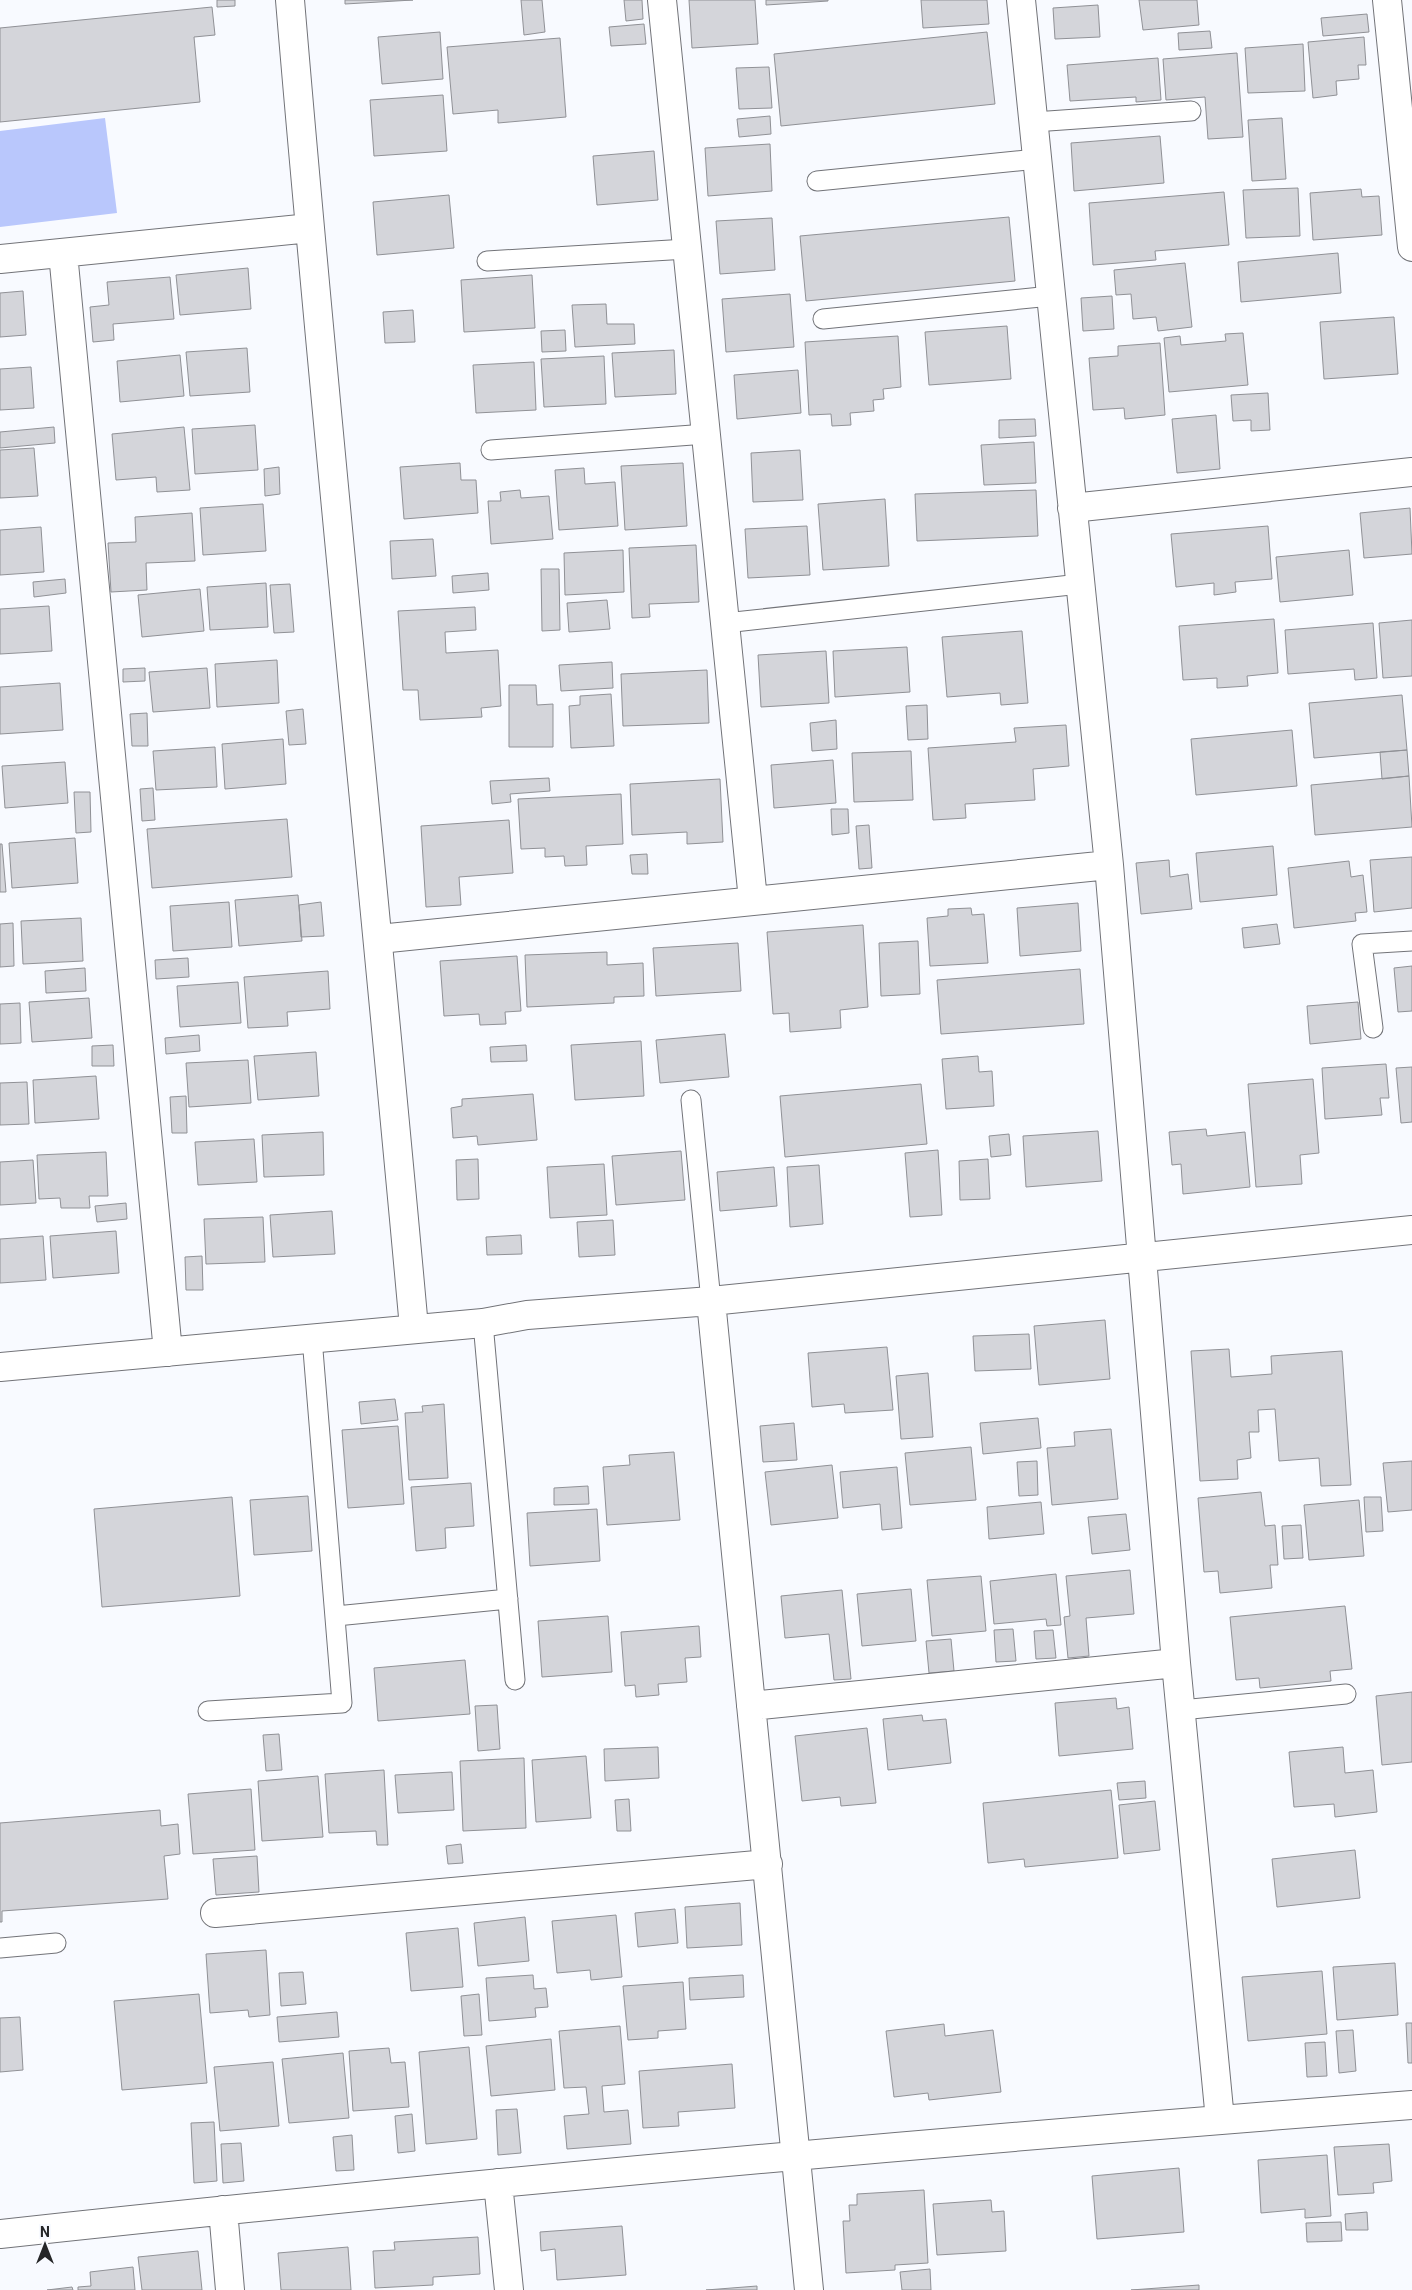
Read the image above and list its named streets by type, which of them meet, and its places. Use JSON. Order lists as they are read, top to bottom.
{
  "north": "top"
}
